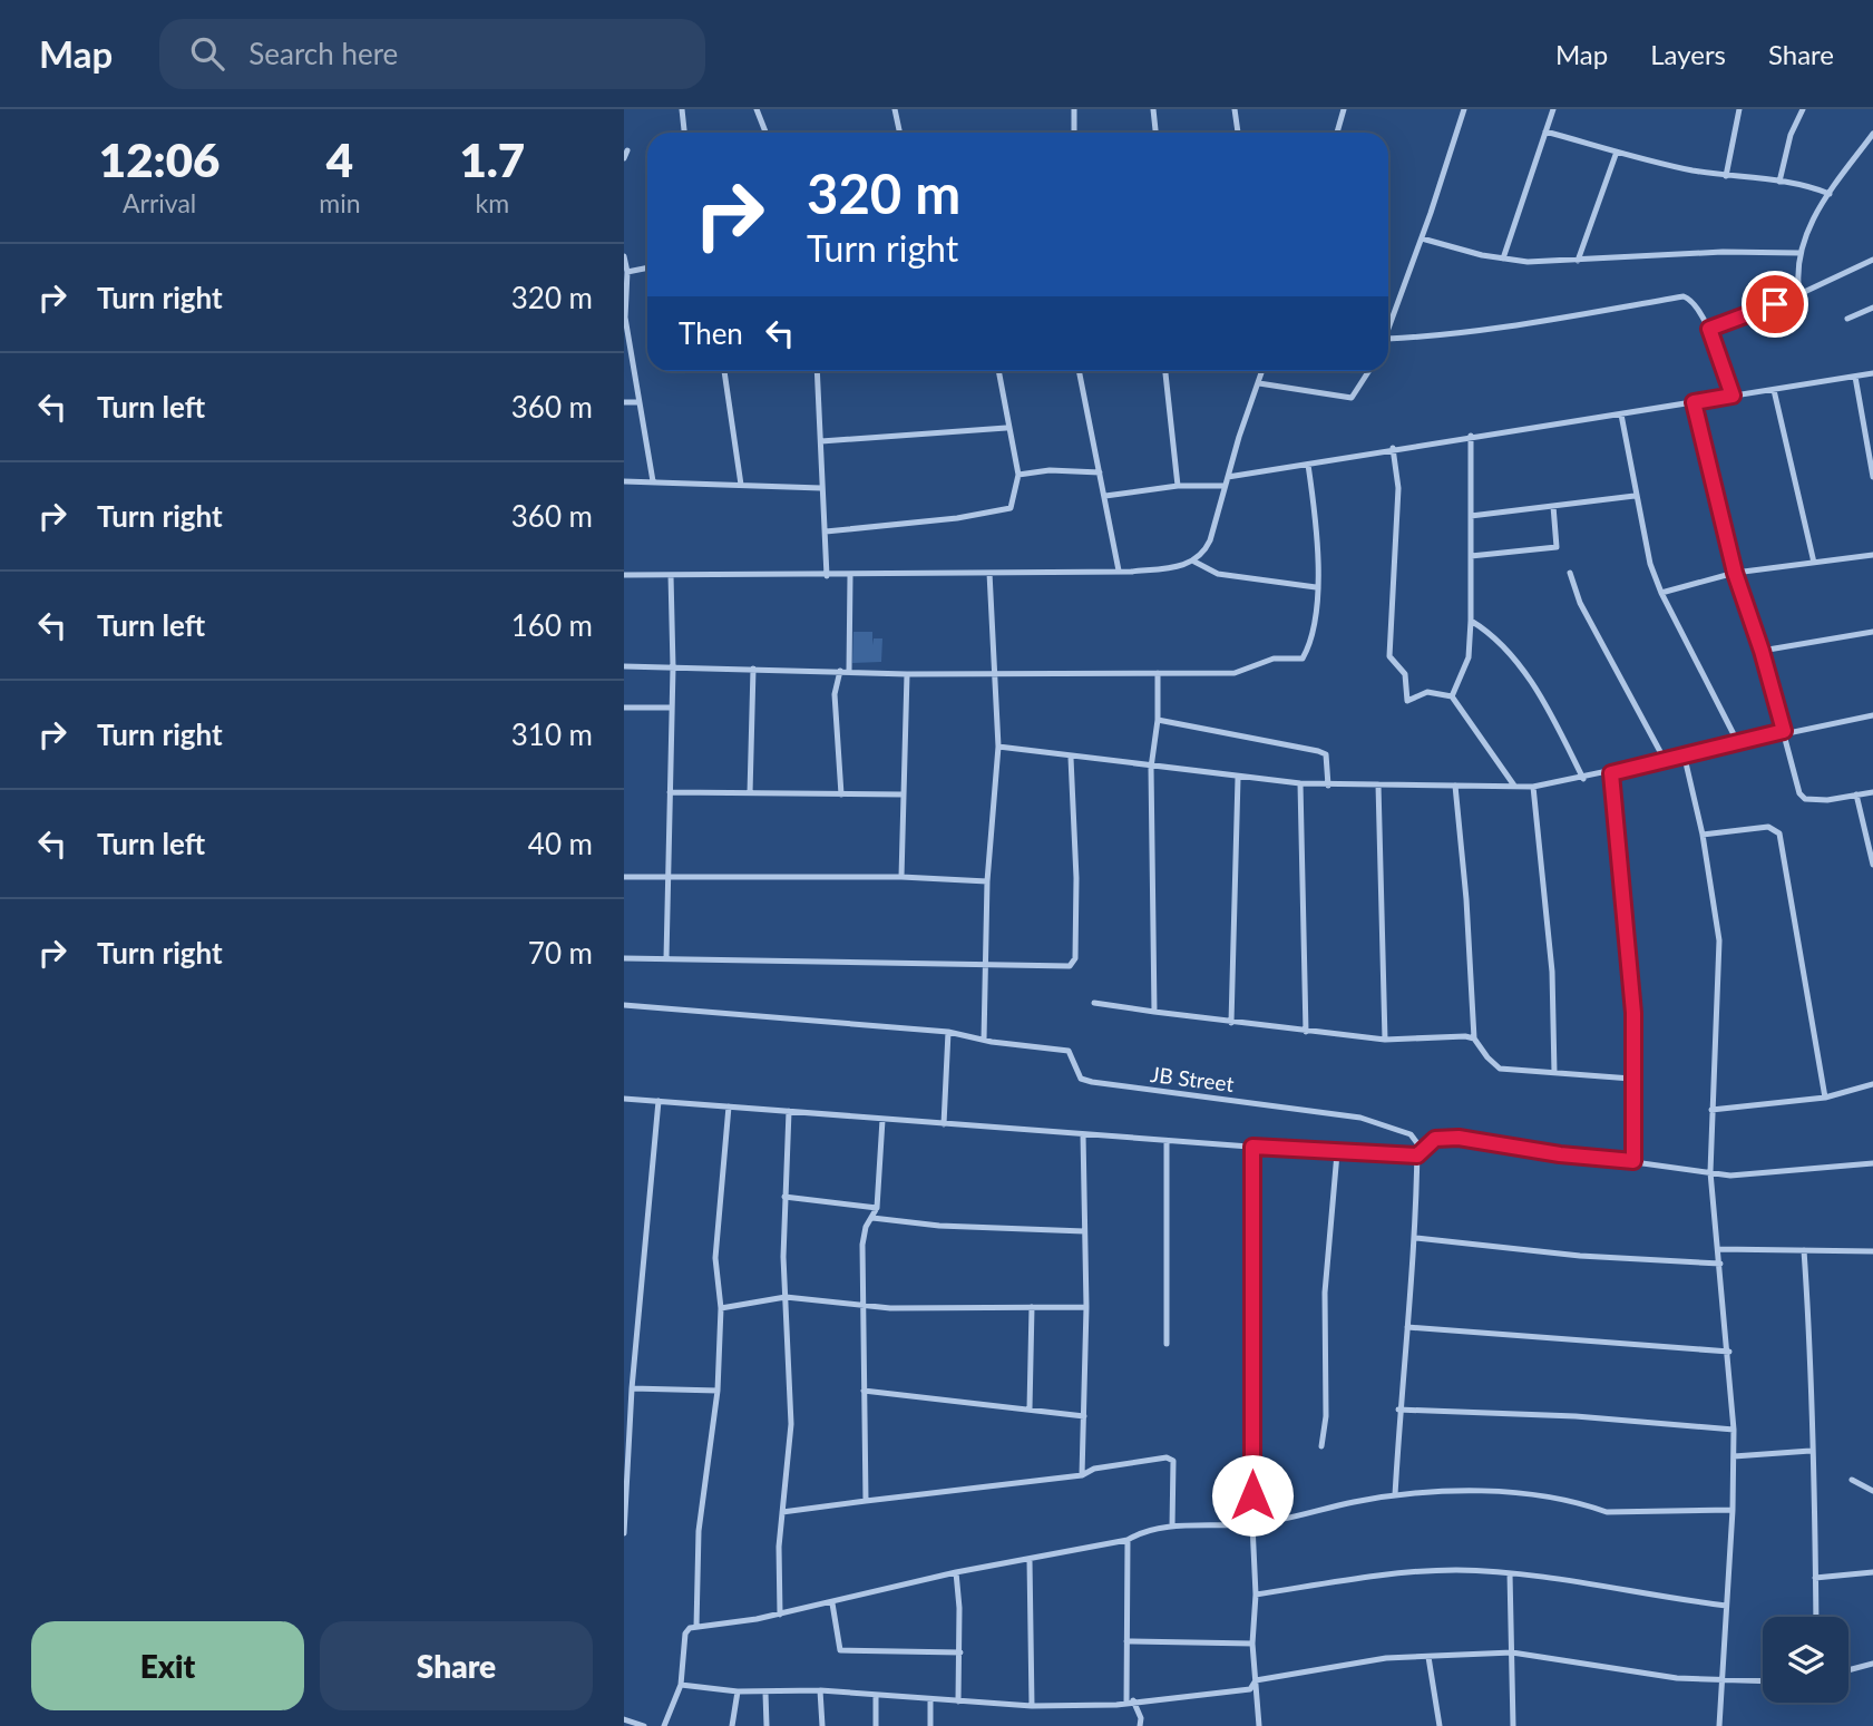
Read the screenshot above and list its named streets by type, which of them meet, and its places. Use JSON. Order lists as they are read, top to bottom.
{
  "streets": {
    "street": ["JB Street"]
  },
  "page": {
    "header": "Map",
    "search": "Search here",
    "nav": ["Map", "Layers", "Share"],
    "eta": [
      "12:06",
      "Arrival",
      "4",
      "min",
      "1.7",
      "km"
    ],
    "turn": ["320 m", "Turn right"],
    "list": [
      {
        "name": "Turn right",
        "value": "320 m"
      },
      {
        "name": "Turn left",
        "value": "360 m"
      },
      {
        "name": "Turn right",
        "value": "360 m"
      },
      {
        "name": "Turn left",
        "value": "160 m"
      },
      {
        "name": "Turn right",
        "value": "310 m"
      },
      {
        "name": "Turn left",
        "value": "40 m"
      },
      {
        "name": "Turn right",
        "value": "70 m"
      }
    ],
    "then": "Then",
    "buttons": ["Exit", "Share"]
  }
}
